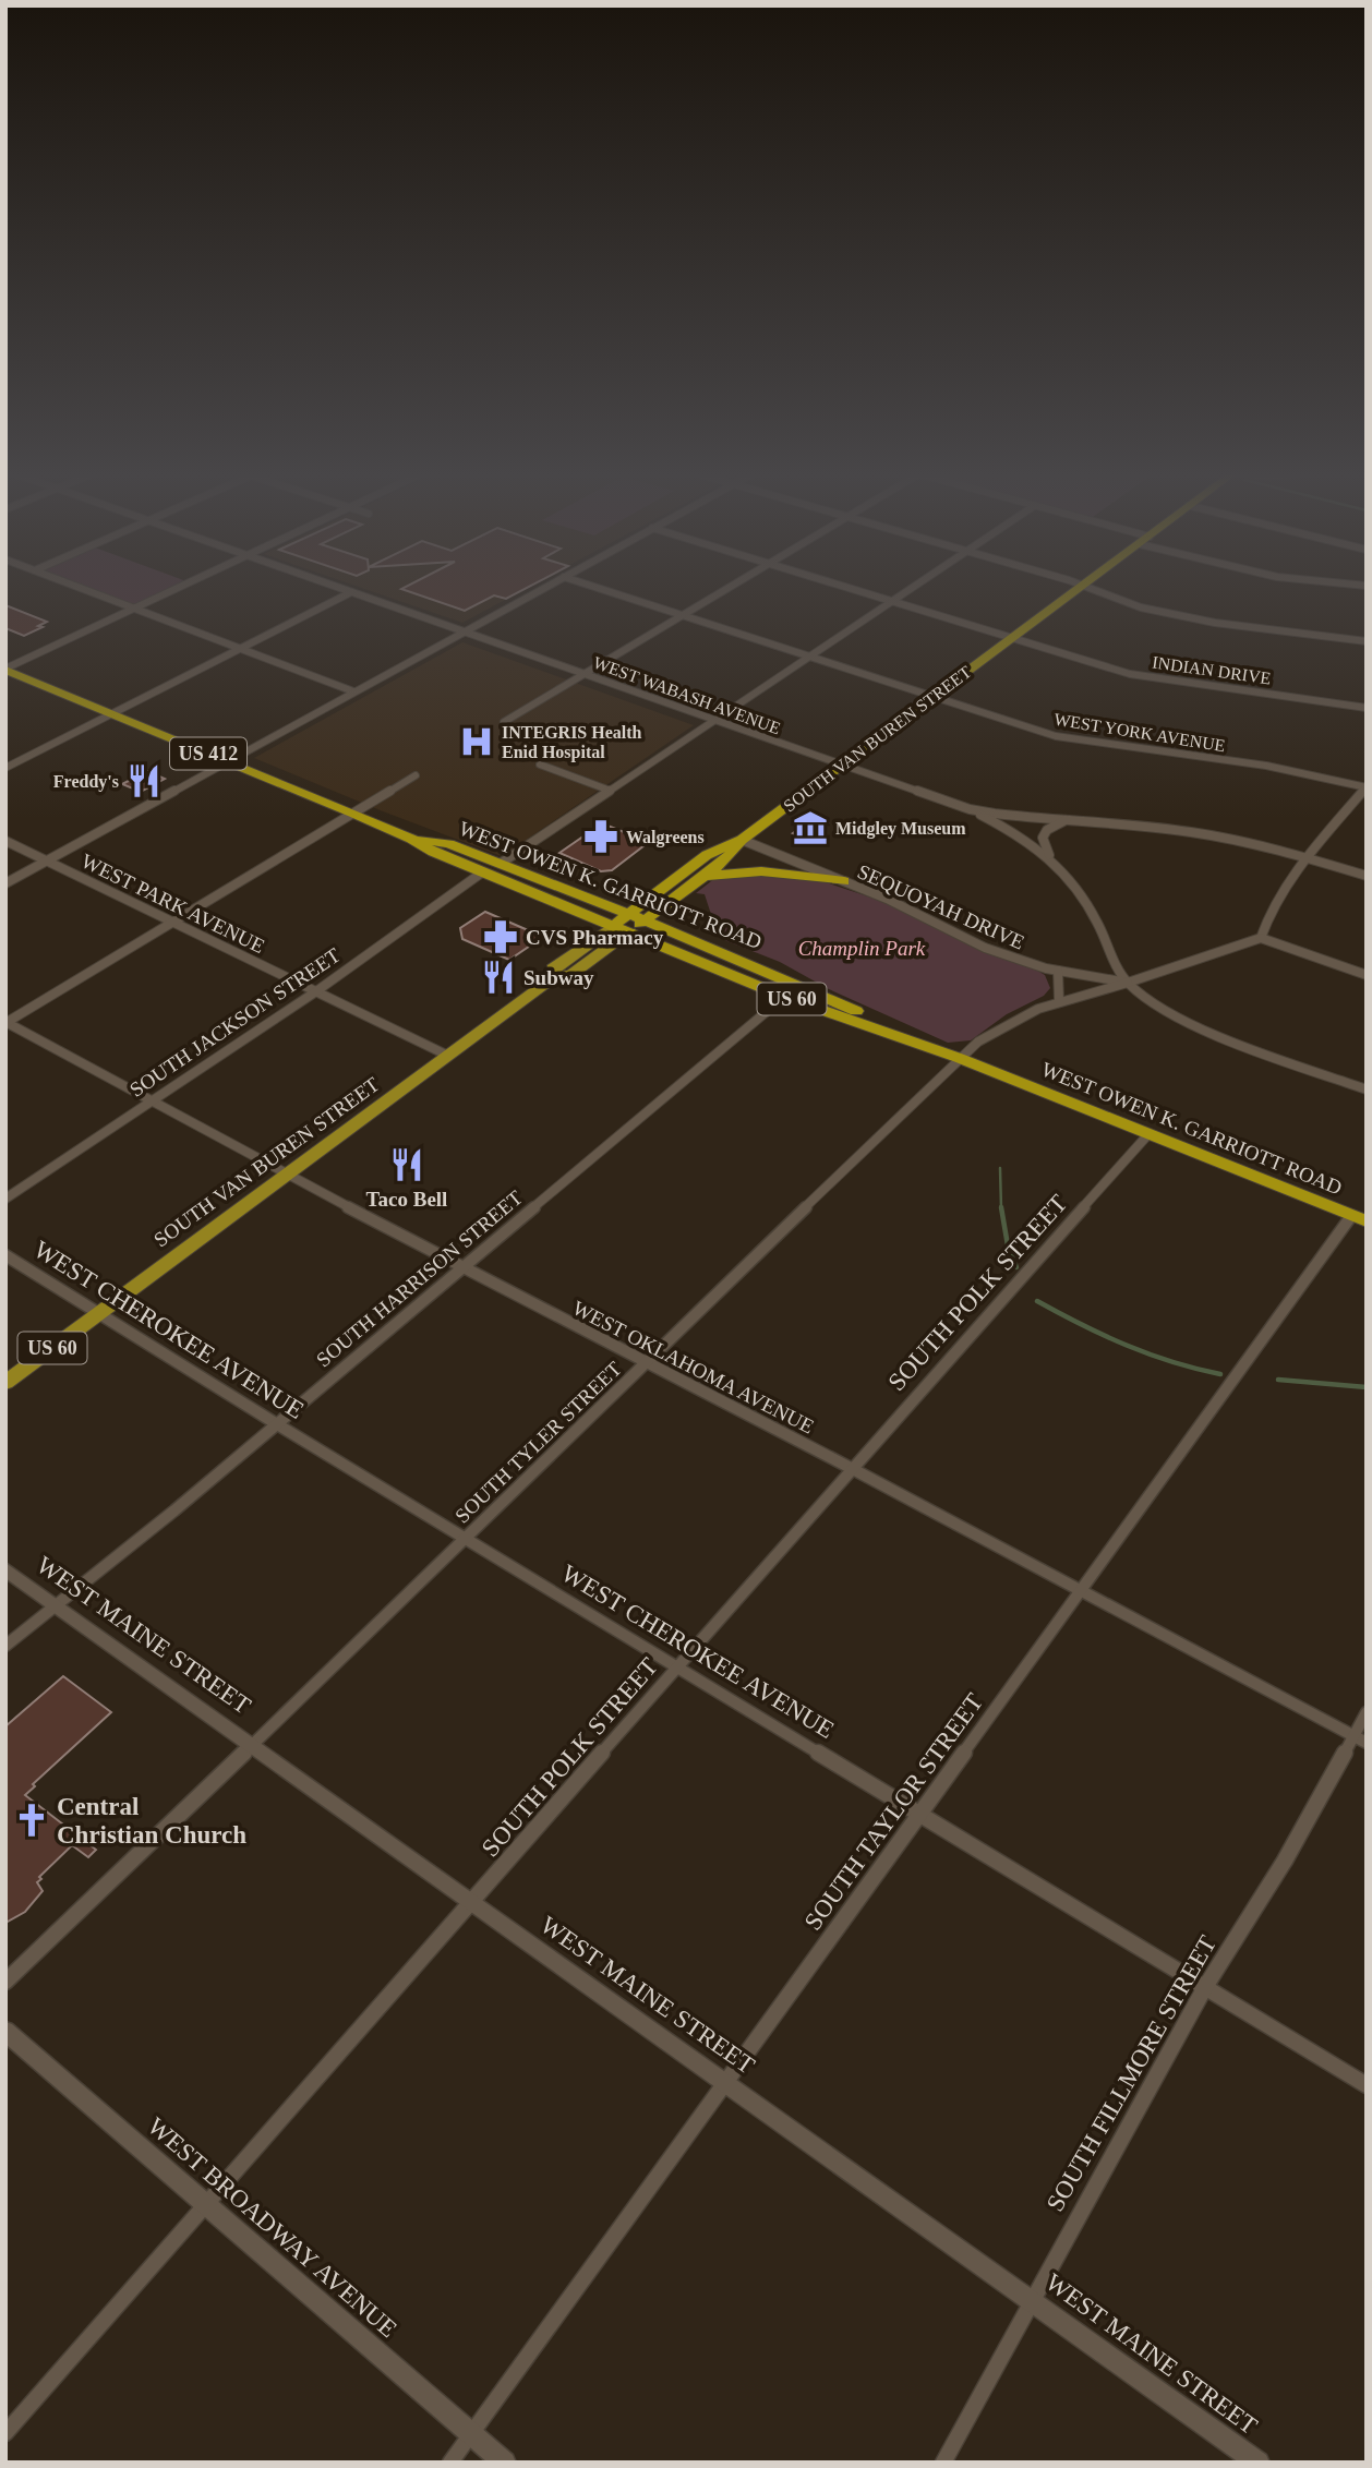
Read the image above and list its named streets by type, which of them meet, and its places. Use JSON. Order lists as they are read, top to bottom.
{
  "streets": {
    "highway": [
      "SOUTH VAN BUREN STREET",
      "US 412",
      "WEST OWEN K. GARRIOTT ROAD",
      "US 60"
    ],
    "street": [
      "INDIAN DRIVE",
      "WEST WABASH AVENUE",
      "WEST YORK AVENUE",
      "WEST PARK AVENUE",
      "SEQUOYAH DRIVE",
      "SOUTH JACKSON STREET",
      "SOUTH HARRISON STREET",
      "SOUTH POLK STREET",
      "WEST CHEROKEE AVENUE",
      "WEST OKLAHOMA AVENUE",
      "SOUTH TYLER STREET",
      "WEST MAINE STREET",
      "SOUTH TAYLOR STREET",
      "SOUTH FILLMORE STREET",
      "WEST BROADWAY AVENUE"
    ]
  },
  "crossings": [
    ["INDIAN DRIVE", "SOUTH VAN BUREN STREET"],
    ["WEST WABASH AVENUE", "SOUTH VAN BUREN STREET"],
    ["WEST YORK AVENUE", "SOUTH VAN BUREN STREET"],
    ["SOUTH VAN BUREN STREET", "WEST OWEN K. GARRIOTT ROAD"],
    ["SOUTH VAN BUREN STREET", "WEST PARK AVENUE"],
    ["SOUTH VAN BUREN STREET", "SEQUOYAH DRIVE"],
    ["SOUTH VAN BUREN STREET", "WEST CHEROKEE AVENUE"],
    ["SOUTH VAN BUREN STREET", "WEST OKLAHOMA AVENUE"],
    ["WEST OWEN K. GARRIOTT ROAD", "SOUTH JACKSON STREET"],
    ["WEST OWEN K. GARRIOTT ROAD", "SOUTH HARRISON STREET"],
    ["WEST OWEN K. GARRIOTT ROAD", "SOUTH POLK STREET"],
    ["WEST OWEN K. GARRIOTT ROAD", "SOUTH TYLER STREET"],
    ["WEST OWEN K. GARRIOTT ROAD", "SOUTH TAYLOR STREET"],
    ["WEST PARK AVENUE", "SOUTH JACKSON STREET"],
    ["SEQUOYAH DRIVE", "SOUTH TYLER STREET"],
    ["SOUTH JACKSON STREET", "WEST OKLAHOMA AVENUE"],
    ["SOUTH HARRISON STREET", "WEST CHEROKEE AVENUE"],
    ["SOUTH HARRISON STREET", "WEST OKLAHOMA AVENUE"],
    ["SOUTH HARRISON STREET", "WEST MAINE STREET"],
    ["SOUTH POLK STREET", "WEST CHEROKEE AVENUE"],
    ["SOUTH POLK STREET", "WEST OKLAHOMA AVENUE"],
    ["SOUTH POLK STREET", "WEST MAINE STREET"],
    ["SOUTH POLK STREET", "WEST BROADWAY AVENUE"],
    ["WEST CHEROKEE AVENUE", "SOUTH TYLER STREET"],
    ["WEST CHEROKEE AVENUE", "SOUTH TAYLOR STREET"],
    ["WEST CHEROKEE AVENUE", "SOUTH FILLMORE STREET"],
    ["WEST OKLAHOMA AVENUE", "SOUTH TYLER STREET"],
    ["WEST OKLAHOMA AVENUE", "SOUTH TAYLOR STREET"],
    ["WEST OKLAHOMA AVENUE", "SOUTH FILLMORE STREET"],
    ["SOUTH TYLER STREET", "WEST MAINE STREET"],
    ["WEST MAINE STREET", "SOUTH TAYLOR STREET"],
    ["WEST MAINE STREET", "SOUTH FILLMORE STREET"],
    ["SOUTH TAYLOR STREET", "WEST BROADWAY AVENUE"]
  ],
  "parks": ["Champlin Park"],
  "places": {
    "hospital": ["INTEGRIS Health Enid Hospital"],
    "restaurant": ["Freddy's", "Subway", "Taco Bell"],
    "museum": ["Midgley Museum"],
    "pharmacy": ["Walgreens", "CVS Pharmacy"],
    "church": ["Central Christian Church"]
  }
}
